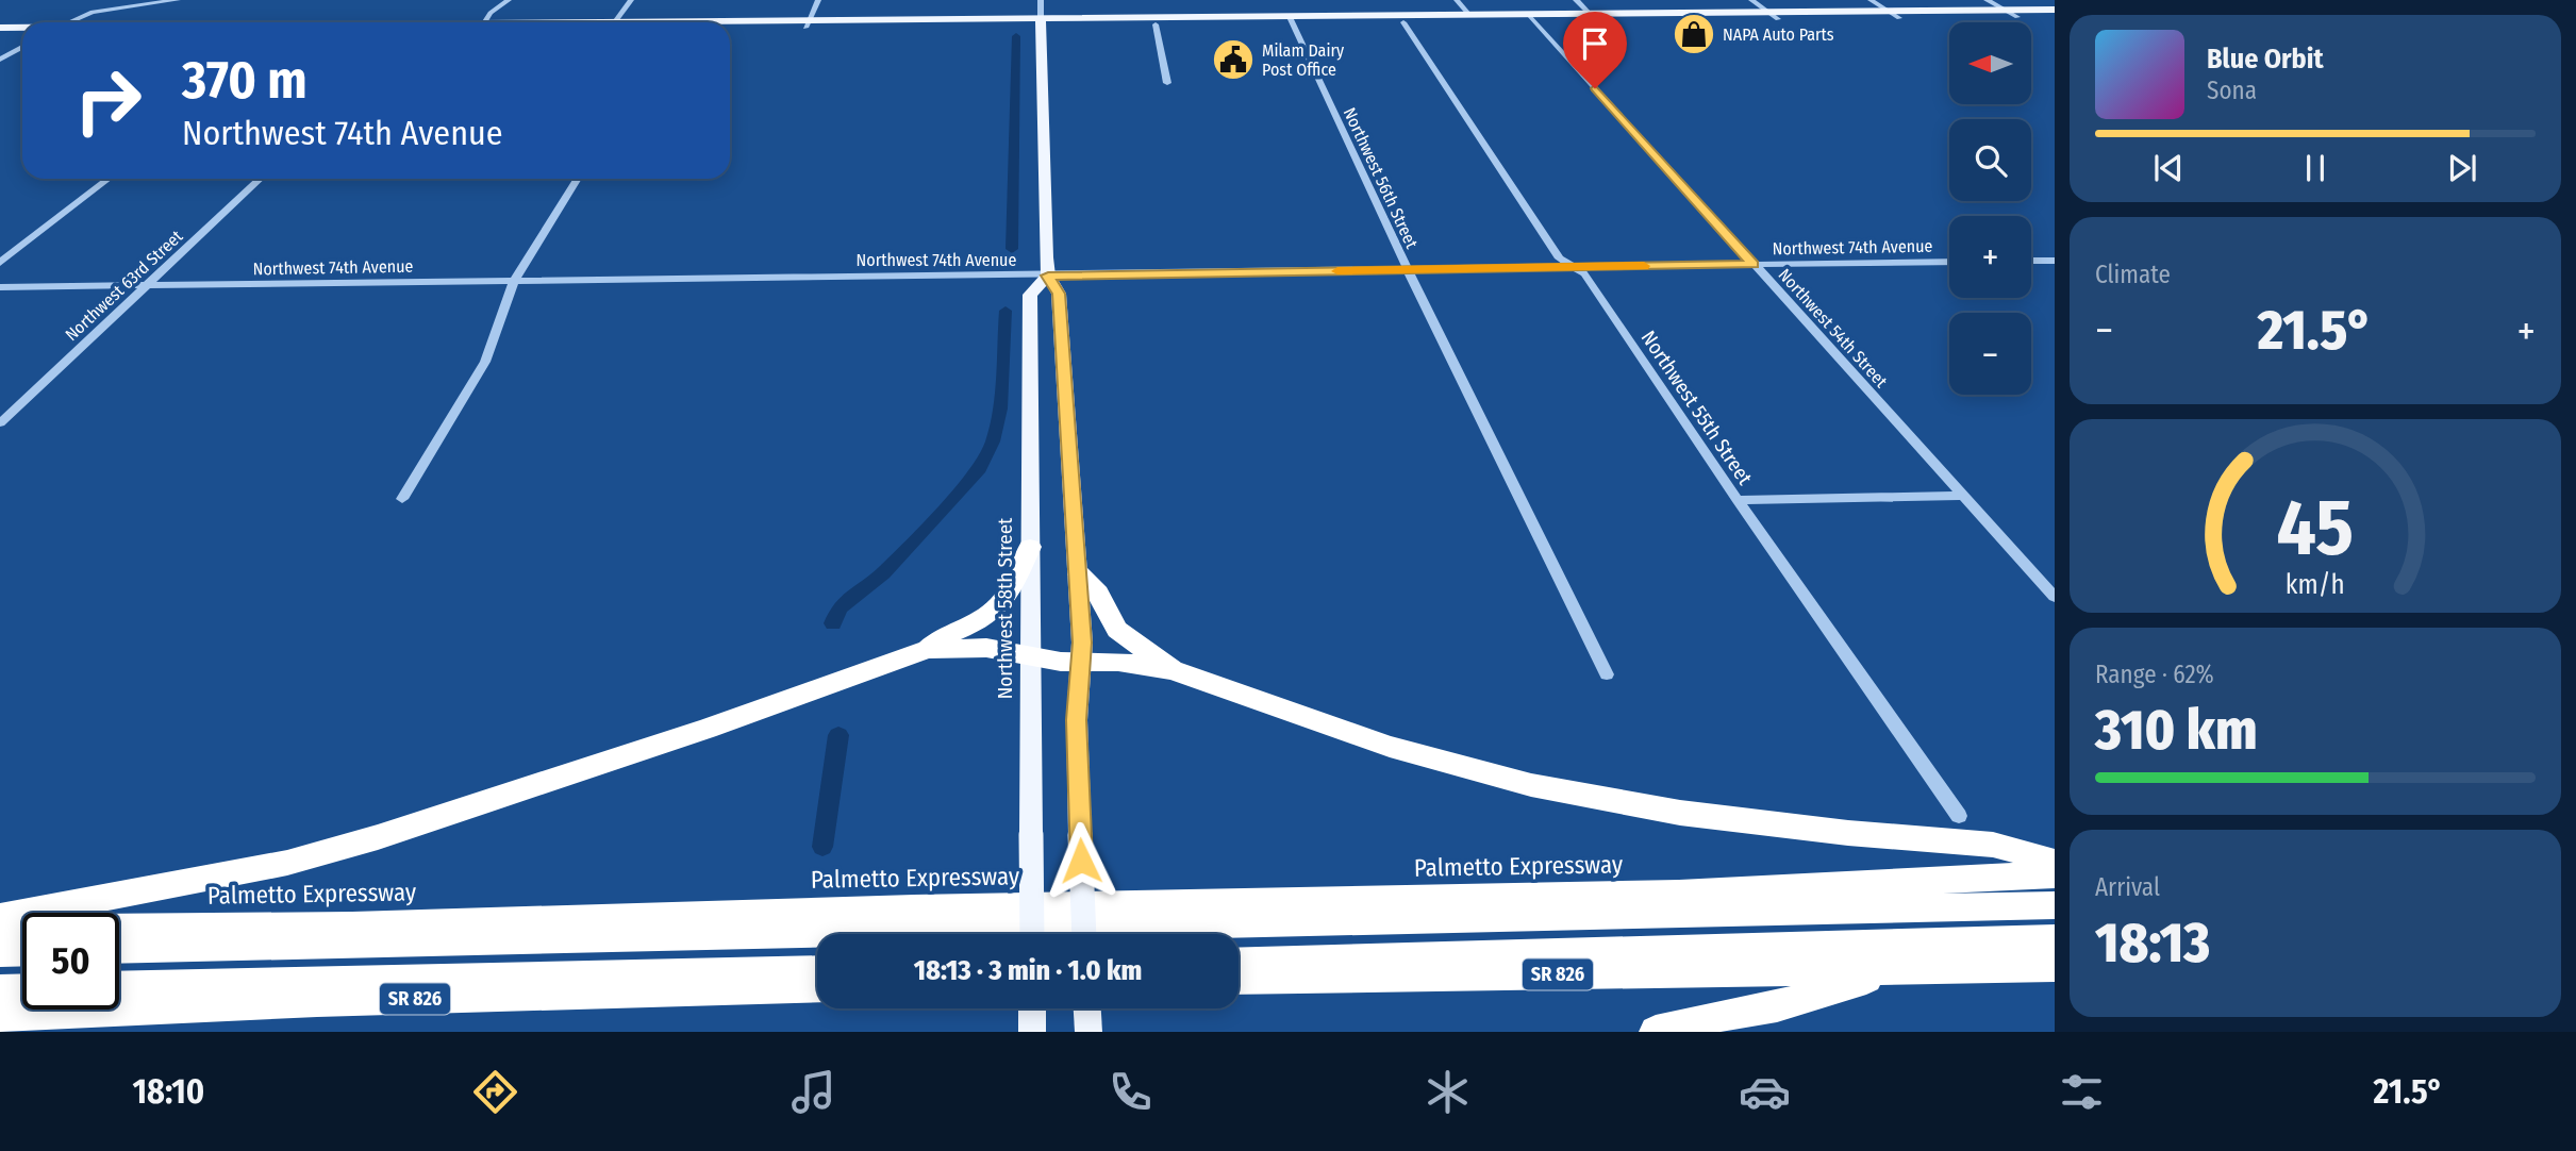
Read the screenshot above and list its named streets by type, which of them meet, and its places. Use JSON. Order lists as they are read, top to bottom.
{
  "streets": {
    "highway": ["Palmetto Expressway", "SR 826"],
    "main road": ["Northwest 58th Street"],
    "street": [
      "Northwest 56th Street",
      "Northwest 74th Avenue",
      "Northwest 63rd Street",
      "Northwest 54th Street",
      "Northwest 55th Street"
    ]
  },
  "crossings": [
    ["Northwest 56th Street", "Northwest 74th Avenue"],
    ["Northwest 74th Avenue", "Northwest 63rd Street"],
    ["Northwest 74th Avenue", "Northwest 54th Street"],
    ["Northwest 74th Avenue", "Northwest 55th Street"],
    ["Northwest 74th Avenue", "Northwest 58th Street"]
  ],
  "places": {
    "shop": ["NAPA Auto Parts"],
    "public building": ["Milam Dairy Post Office"]
  },
  "north": "left",
  "page": {
    "map_buttons": ["+", "−"],
    "turn": ["370 m", "Northwest 74th Avenue"],
    "song": ["Blue Orbit", "Sona"],
    "tile": [
      "Climate",
      ["Range · 62%", "310 km"],
      ["Arrival", "18:13"]
    ],
    "heat": ["−", "21.5°", "+"],
    "limit": "50",
    "trip": "18:13 · 3 min · 1.0 km",
    "tabs": ["18:10", "21.5°"],
    "gauge": ["45", "km/h"]
  }
}
